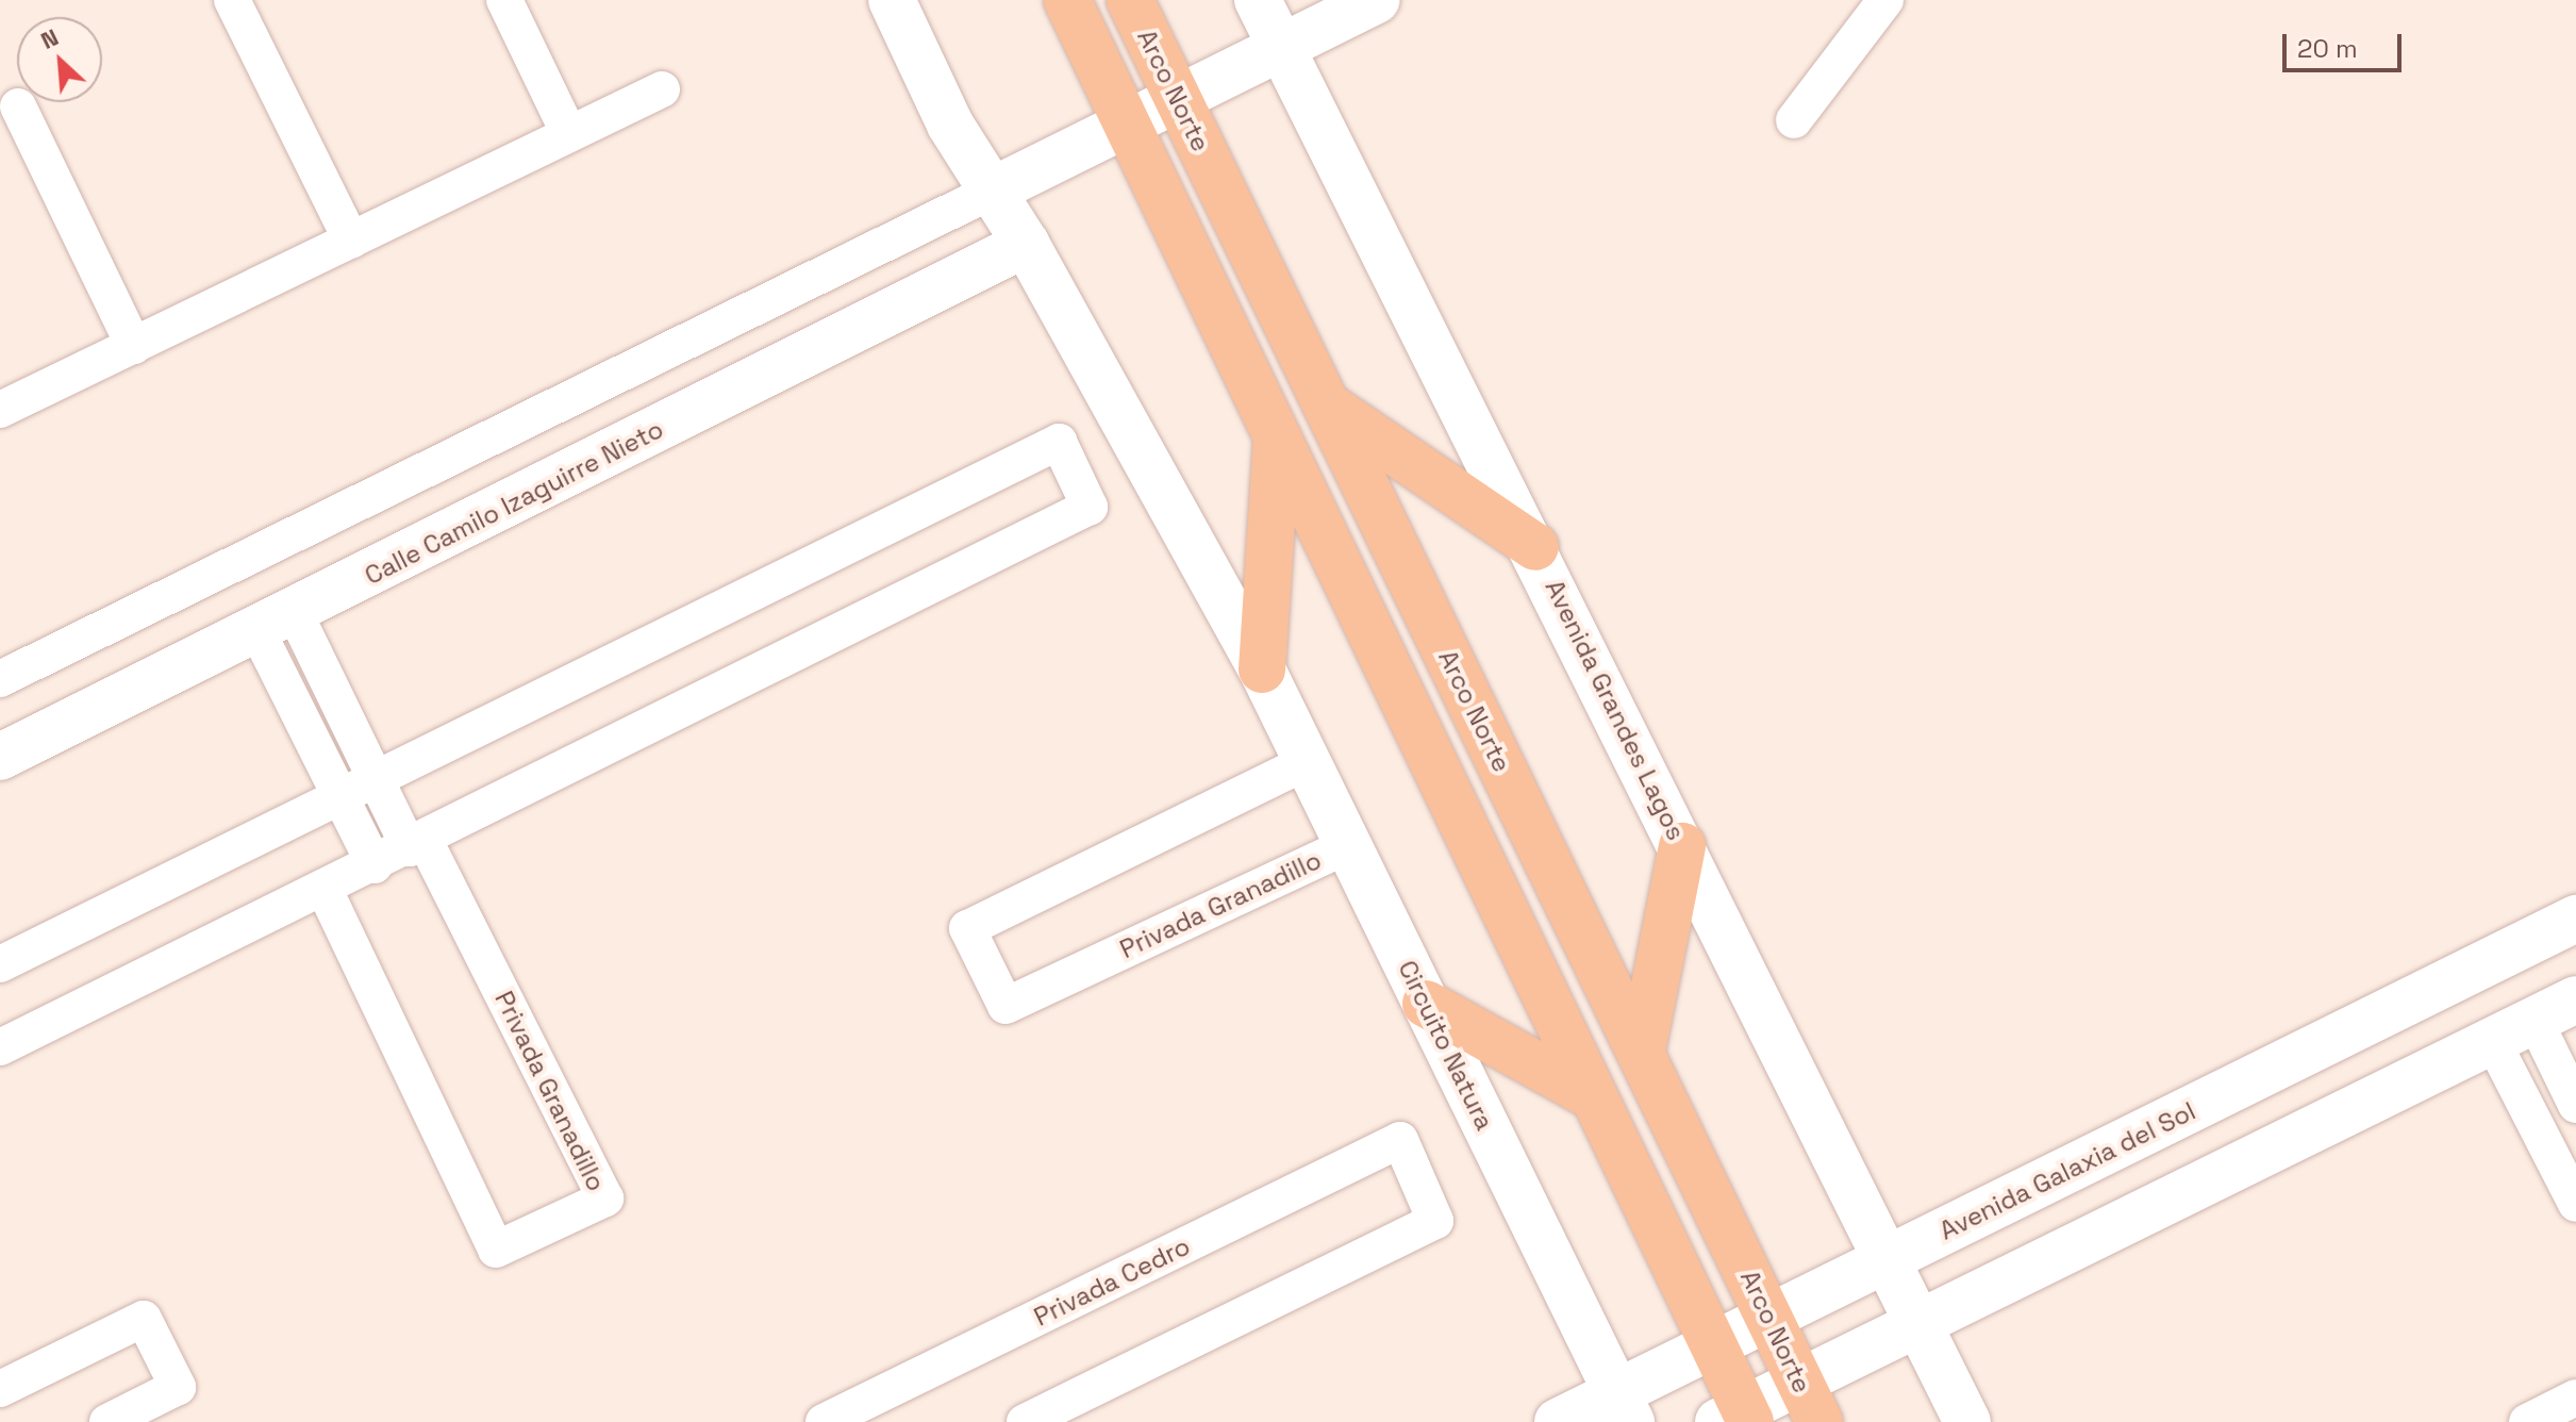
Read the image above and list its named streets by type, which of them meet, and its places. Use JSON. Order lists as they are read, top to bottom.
{
  "streets": {
    "main road": ["Arco Norte"],
    "street": [
      "Calle Camilo Izaguirre Nieto",
      "Avenida Grandes Lagos",
      "Privada Granadillo",
      "Circuito Natura",
      "Avenida Galaxia del Sol",
      "Privada Cedro"
    ]
  },
  "crossings": [
    ["Arco Norte", "Avenida Galaxia del Sol"],
    ["Calle Camilo Izaguirre Nieto", "Privada Granadillo"],
    ["Calle Camilo Izaguirre Nieto", "Circuito Natura"],
    ["Avenida Grandes Lagos", "Avenida Galaxia del Sol"],
    ["Privada Granadillo", "Circuito Natura"],
    ["Circuito Natura", "Avenida Galaxia del Sol"]
  ],
  "scale_bar": "20 m",
  "north": "top left"
}
